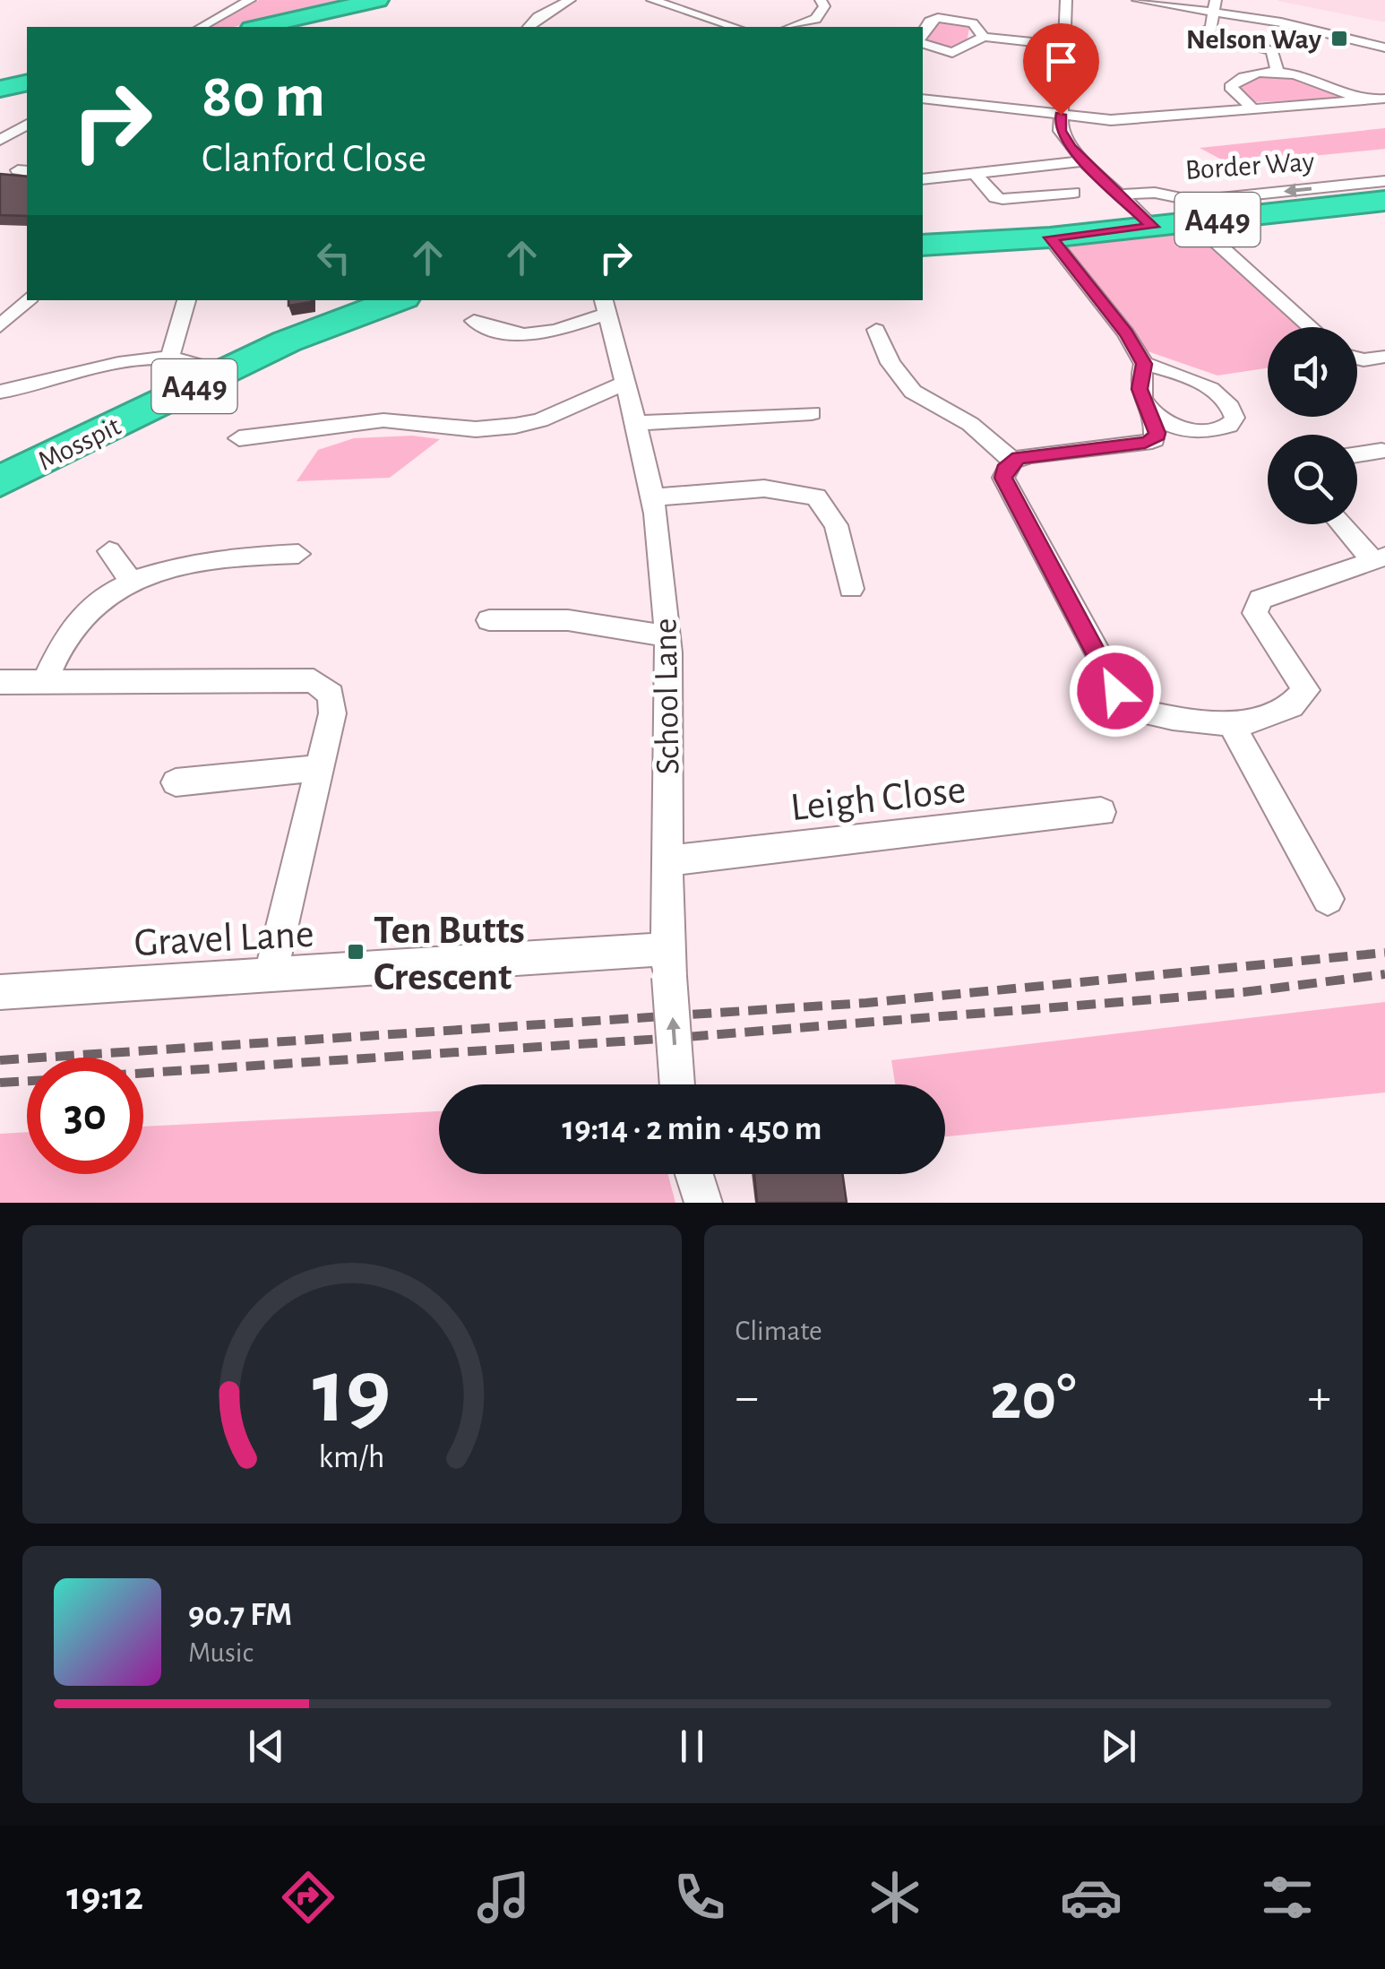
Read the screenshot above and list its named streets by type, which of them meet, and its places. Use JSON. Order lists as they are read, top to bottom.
{
  "streets": {
    "highway": ["A449", "Mosspit"],
    "street": [
      "Border Way",
      "School Lane",
      "Leigh Close",
      "Gravel Lane"
    ]
  },
  "crossings": [
    ["School Lane", "Leigh Close"],
    ["School Lane", "Gravel Lane"]
  ],
  "places": {
    "transit": ["Nelson Way", "Ten Butts Crescent"]
  },
  "page": {
    "turn": ["80 m", "Clanford Close"],
    "limit": "30",
    "trip": "19:14 · 2 min · 450 m",
    "tile": "Climate",
    "heat": ["−", "20°", "+"],
    "song": ["90.7 FM", "Music"],
    "tabs": "19:12",
    "gauge": ["19", "km/h"]
  }
}
